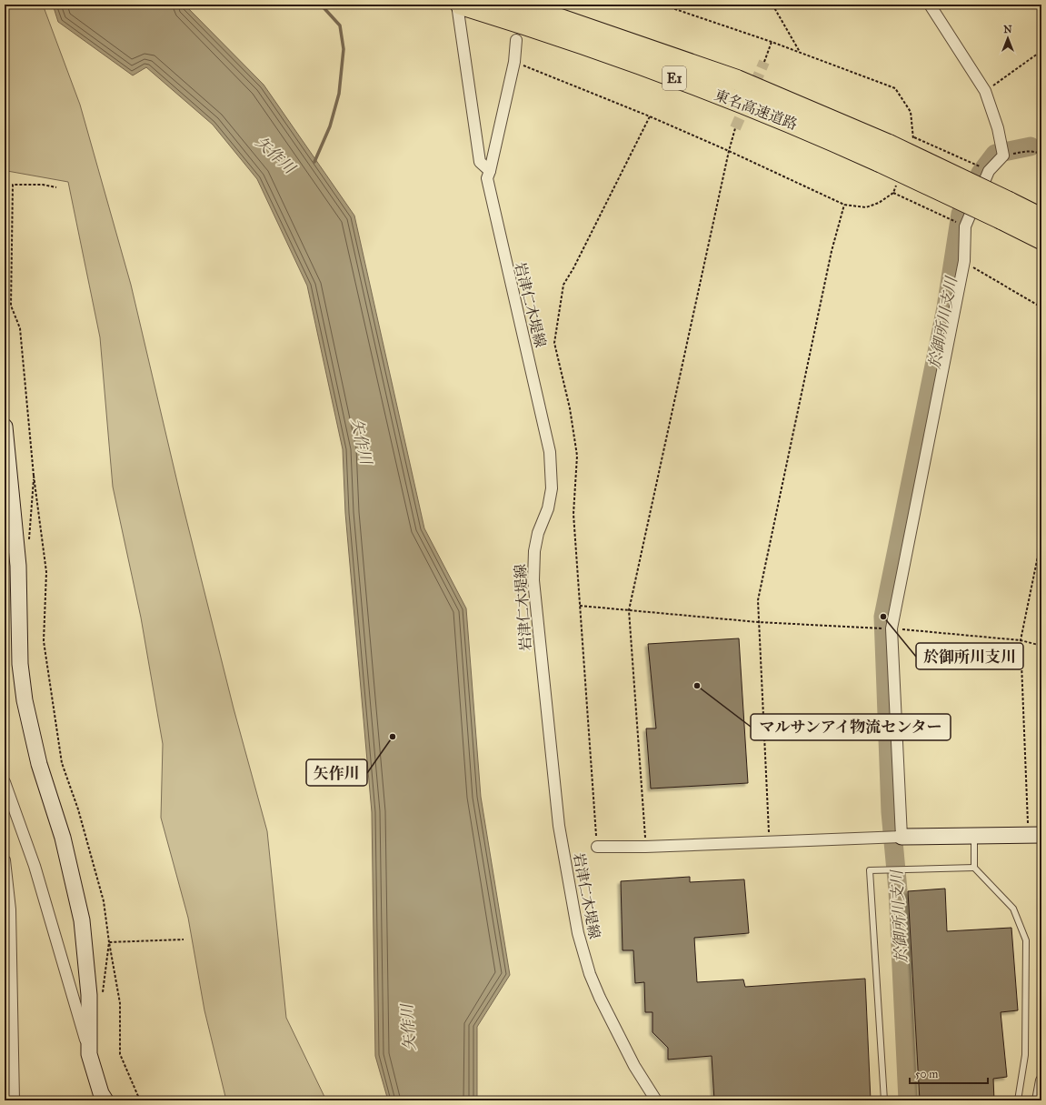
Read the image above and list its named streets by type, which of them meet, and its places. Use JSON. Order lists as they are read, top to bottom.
{
  "streets": {
    "highway": ["E1", "東名高速道路"],
    "street": ["岩津仁木堤線"]
  },
  "water": ["矢作川", "於御所川支川"],
  "places": ["於御所川支川", "マルサンアイ物流センター", "矢作川"],
  "scale_bar": "50 m",
  "north": "top"
}
